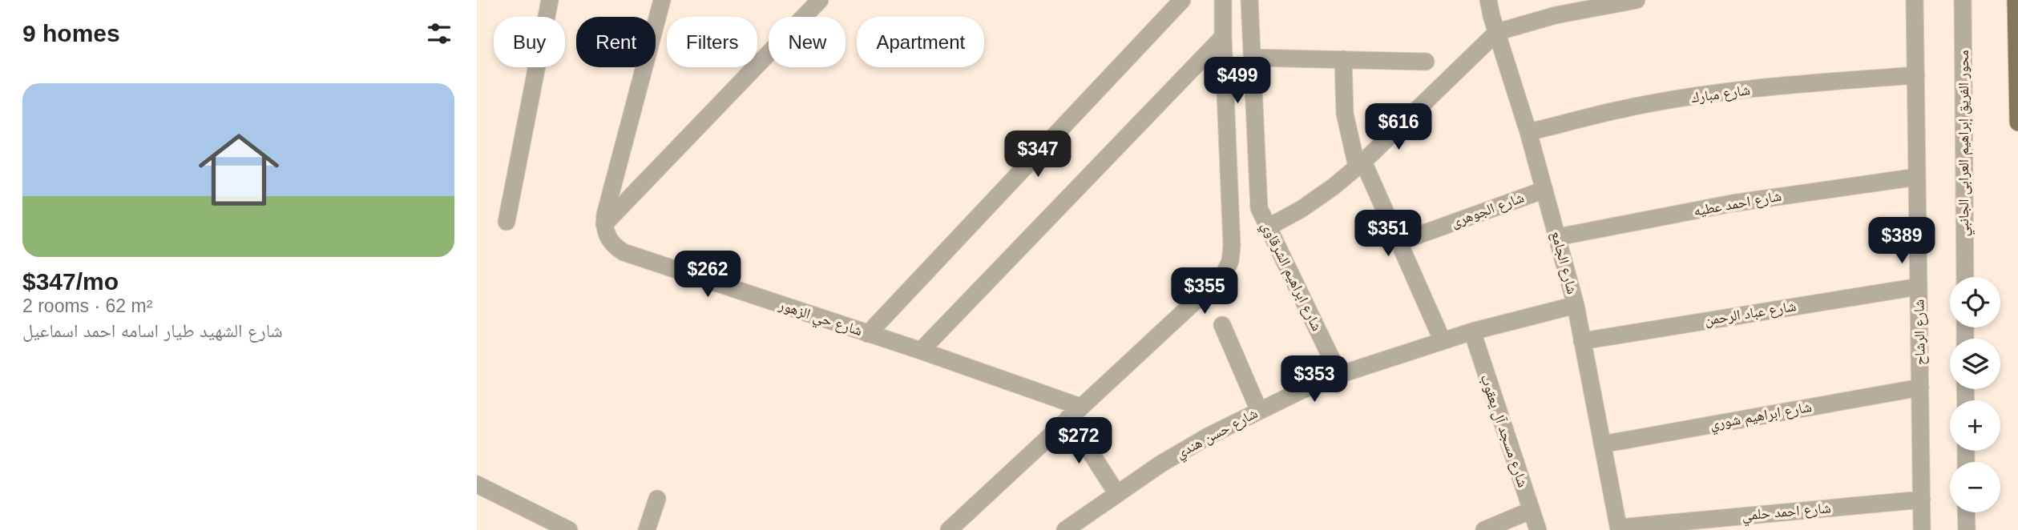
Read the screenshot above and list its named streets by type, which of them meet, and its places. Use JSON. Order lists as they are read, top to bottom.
{
  "streets": {
    "street": [
      "شارع مبارك",
      "محور الفريق إبراهيم العرابى الجانبي",
      "شارع احمد عطيه",
      "شارع الجوهرى",
      "شارع الجامع",
      "شارع ابراهيم الشرقاوي",
      "شارع عباد الرحمن",
      "شارع حي الزهور",
      "شارع الرشاح",
      "شارع ابراهيم شوري",
      "شارع مسجد آل يعقوب",
      "شارع حسن هندي",
      "شارع احمد حلمي"
    ]
  },
  "crossings": [
    ["شارع مبارك", "شارع الجامع"],
    ["شارع مبارك", "شارع الرشاح"],
    ["شارع احمد عطيه", "شارع الجامع"],
    ["شارع احمد عطيه", "شارع الرشاح"],
    ["شارع الجوهرى", "شارع الجامع"],
    ["شارع الجامع", "شارع عباد الرحمن"],
    ["شارع الجامع", "شارع ابراهيم شوري"],
    ["شارع الجامع", "شارع حسن هندي"],
    ["شارع الجامع", "شارع احمد حلمي"],
    ["شارع ابراهيم الشرقاوي", "شارع حسن هندي"],
    ["شارع عباد الرحمن", "شارع الرشاح"],
    ["شارع الرشاح", "شارع ابراهيم شوري"],
    ["شارع الرشاح", "شارع احمد حلمي"],
    ["شارع مسجد آل يعقوب", "شارع حسن هندي"]
  ],
  "page": {
    "heading": "9 homes",
    "chip": [
      "Buy",
      "Rent",
      "Filters",
      "New",
      "Apartment"
    ],
    "price": [
      "$499",
      "$616",
      "$347",
      "$351",
      "$389",
      "$262",
      "$355",
      "$353",
      "$272"
    ],
    "list": [
      {
        "name": "$347/mo",
        "note": "2 rooms · 62 m² · شارع الشهيد طيار اسامه احمد اسماعيل"
      }
    ],
    "map_buttons": ["+", "−"]
  }
}
